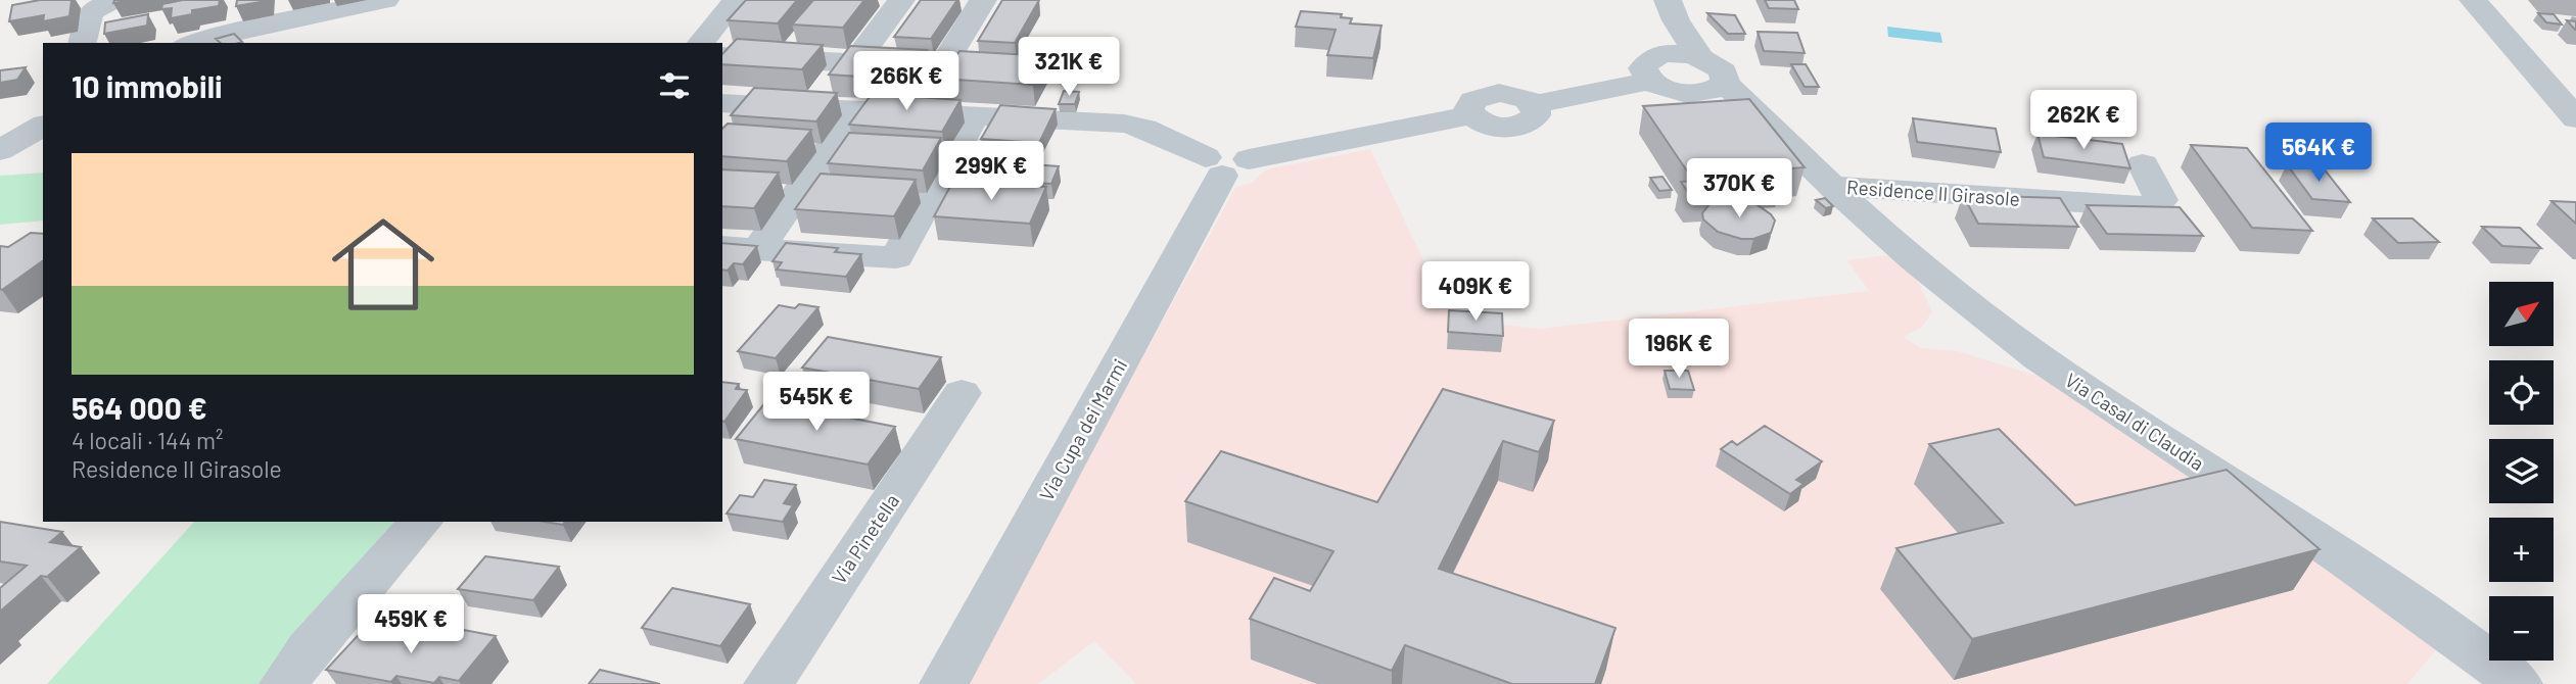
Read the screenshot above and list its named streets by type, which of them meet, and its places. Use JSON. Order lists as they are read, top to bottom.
{
  "streets": {
    "street": [
      "Residence Il Girasole",
      "Via Casal di Claudia",
      "Via Cupa dei Marmi",
      "Via Pinetella"
    ]
  },
  "crossings": [
    ["Residence Il Girasole", "Via Casal di Claudia"]
  ],
  "north": "top right",
  "page": {
    "price": [
      "321K €",
      "266K €",
      "262K €",
      "564K €",
      "299K €",
      "370K €",
      "409K €",
      "196K €",
      "545K €",
      "459K €"
    ],
    "heading": "10 immobili",
    "list": [
      {
        "name": "564 000 €",
        "note": "4 locali · 144 m² · Residence Il Girasole"
      }
    ],
    "map_buttons": ["+", "−"]
  }
}
